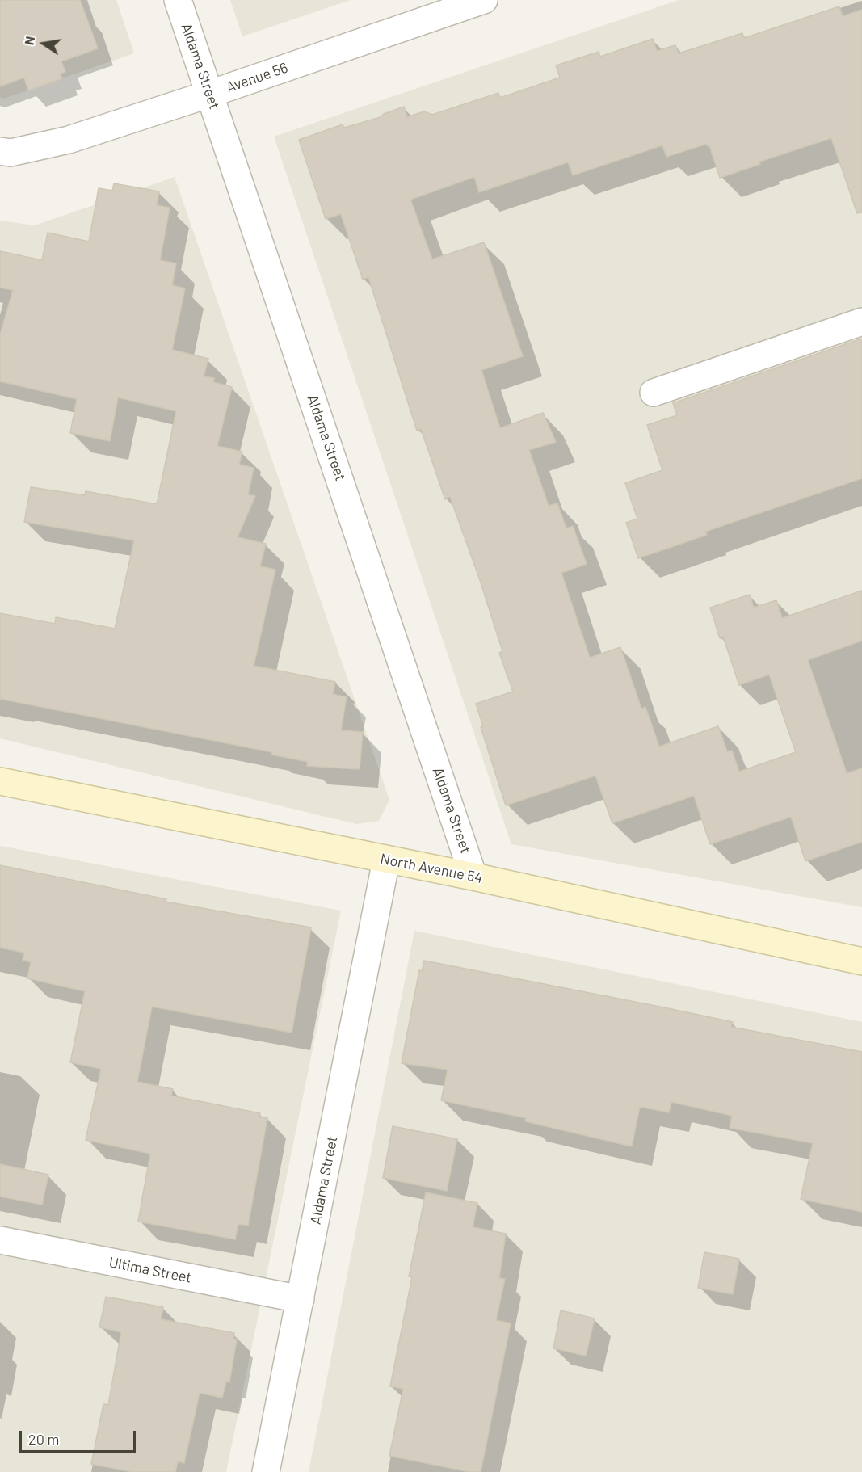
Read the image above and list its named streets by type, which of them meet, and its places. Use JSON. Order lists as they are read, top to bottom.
{
  "streets": {
    "street": [
      "Aldama Street",
      "Avenue 56",
      "North Avenue 54",
      "Ultima Street"
    ]
  },
  "crossings": [
    ["Aldama Street", "Avenue 56"],
    ["Aldama Street", "North Avenue 54"],
    ["Aldama Street", "Ultima Street"]
  ],
  "scale_bar": "20 m",
  "north": "left"
}
